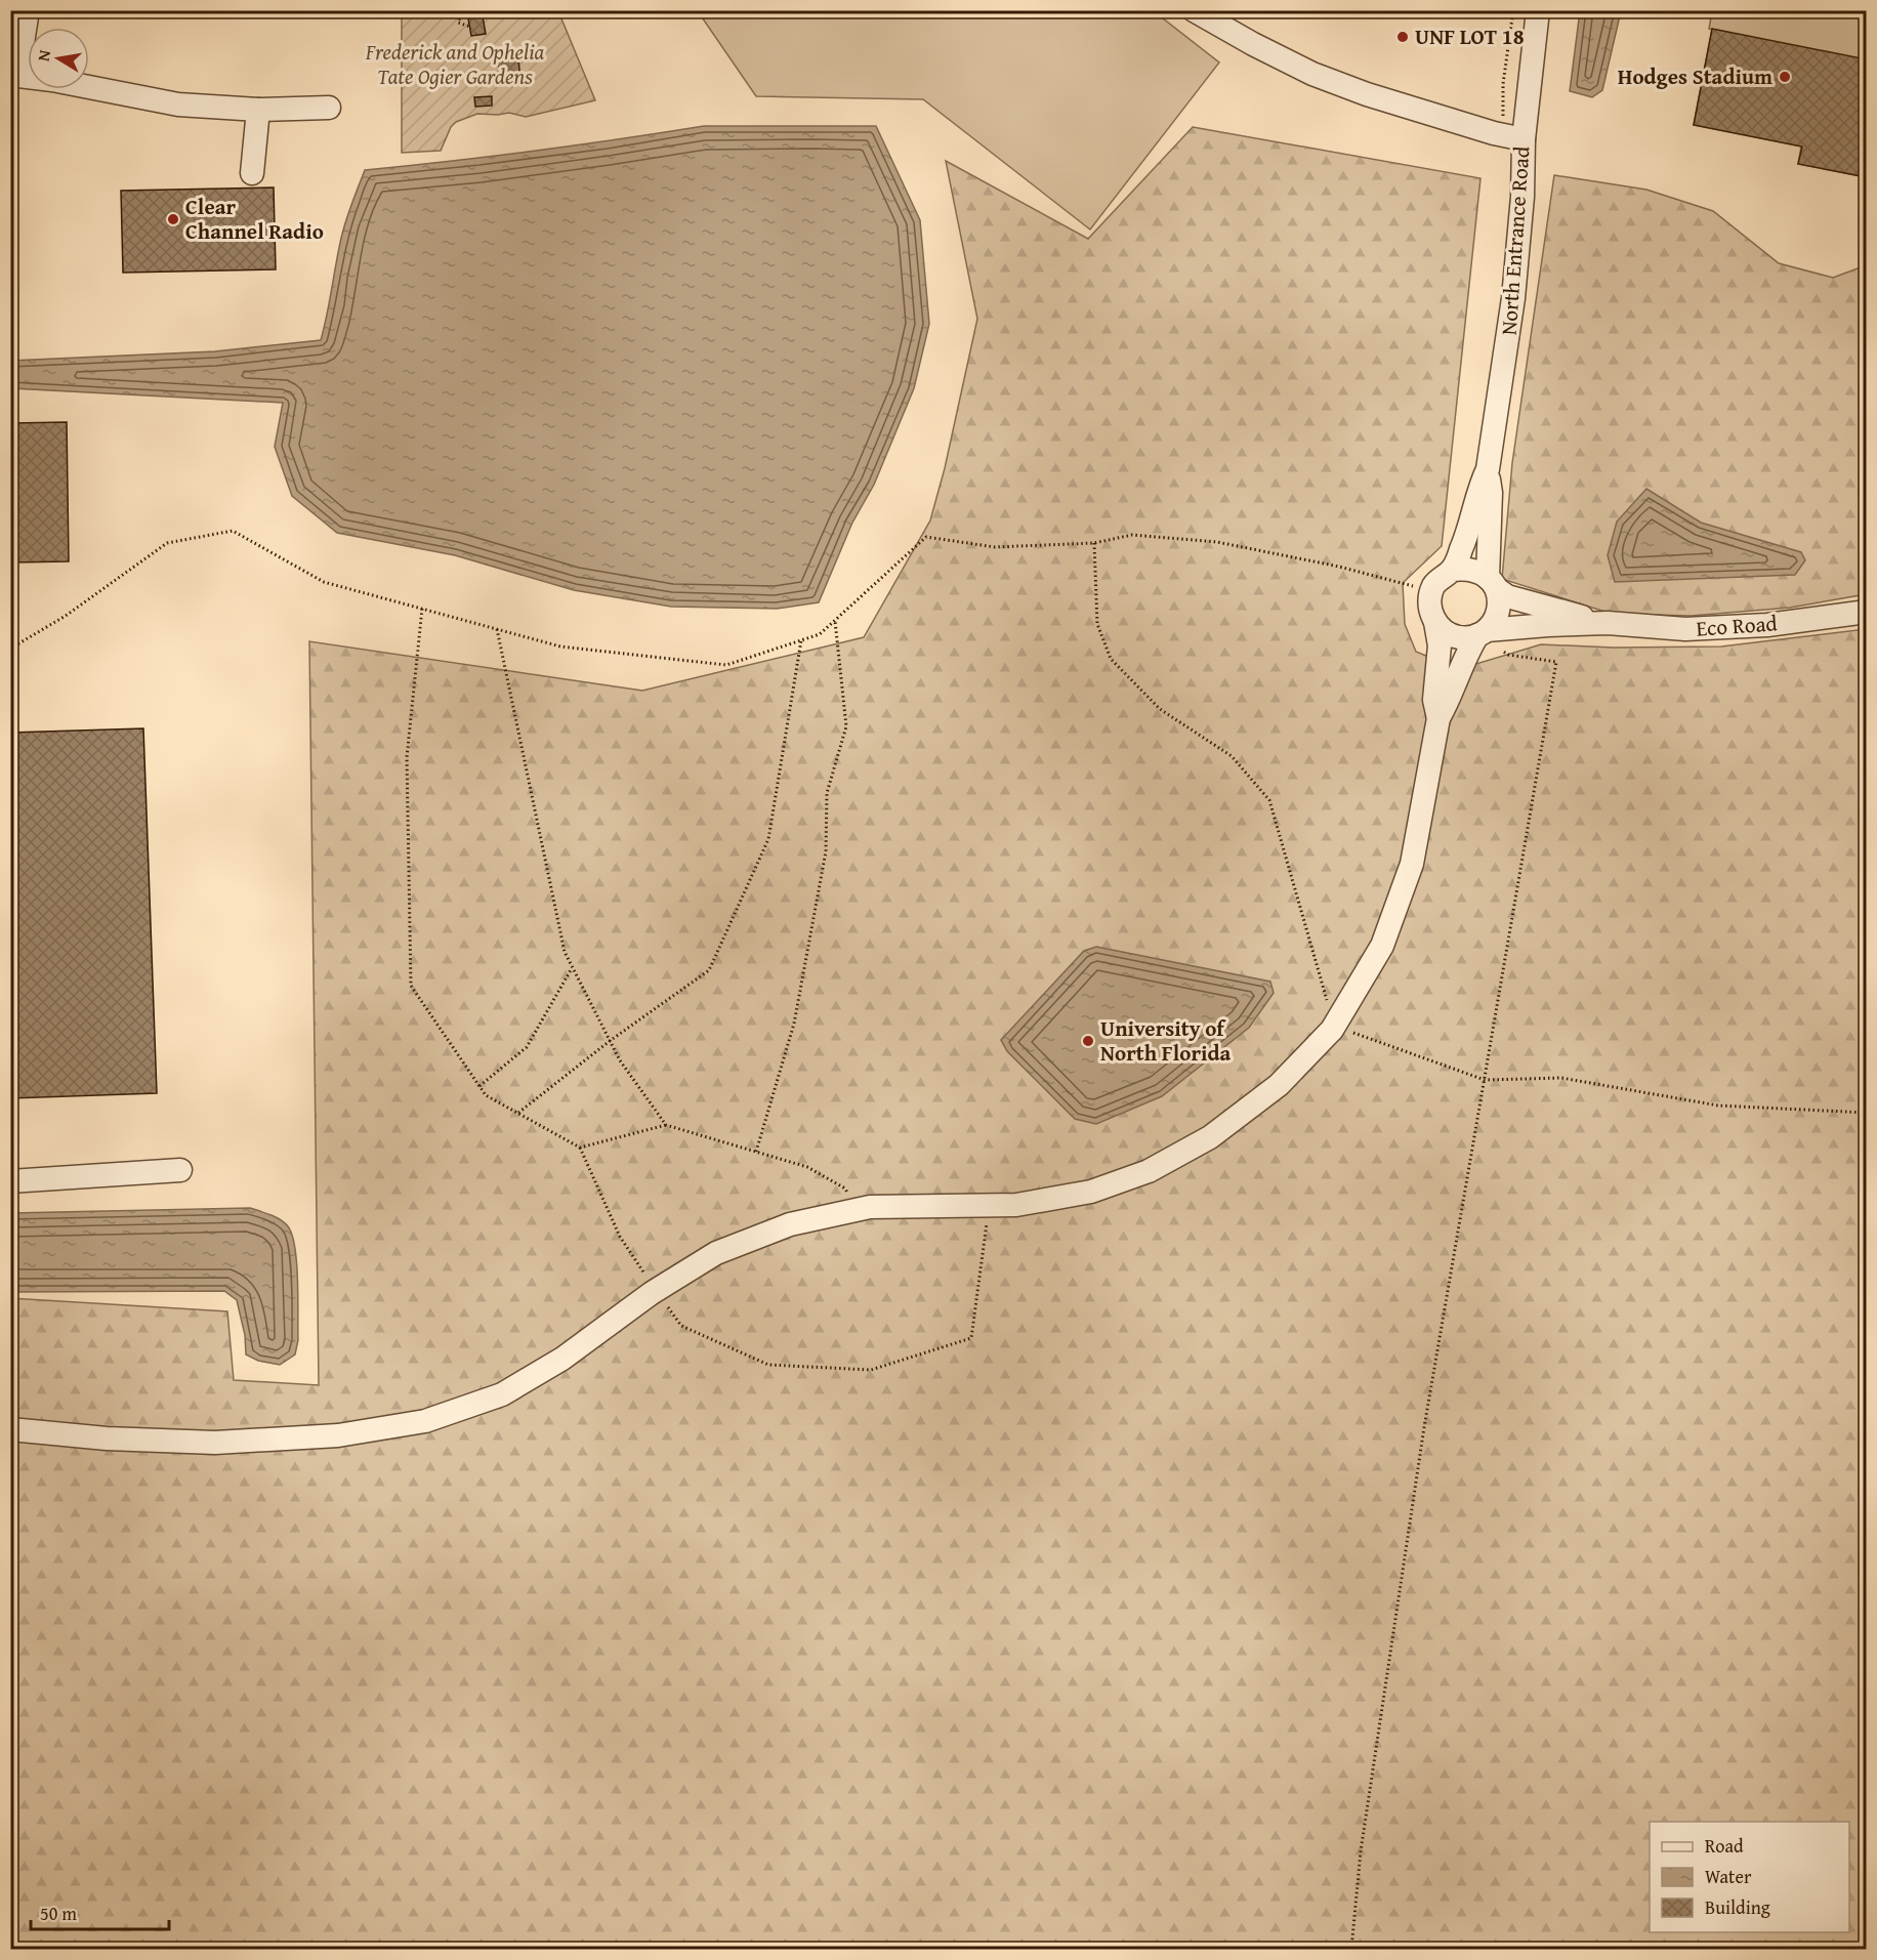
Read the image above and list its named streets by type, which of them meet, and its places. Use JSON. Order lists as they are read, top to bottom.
{
  "streets": {
    "street": ["North Entrance Road", "Eco Road"]
  },
  "parks": ["Frederick and Ophelia Tate Ogier Gardens"],
  "places": [
    "UNF LOT 18",
    "Hodges Stadium",
    "Clear Channel Radio",
    "University of North Florida"
  ],
  "legend": ["Road", "Water", "Building"],
  "scale_bar": "50 m",
  "north": "left"
}
